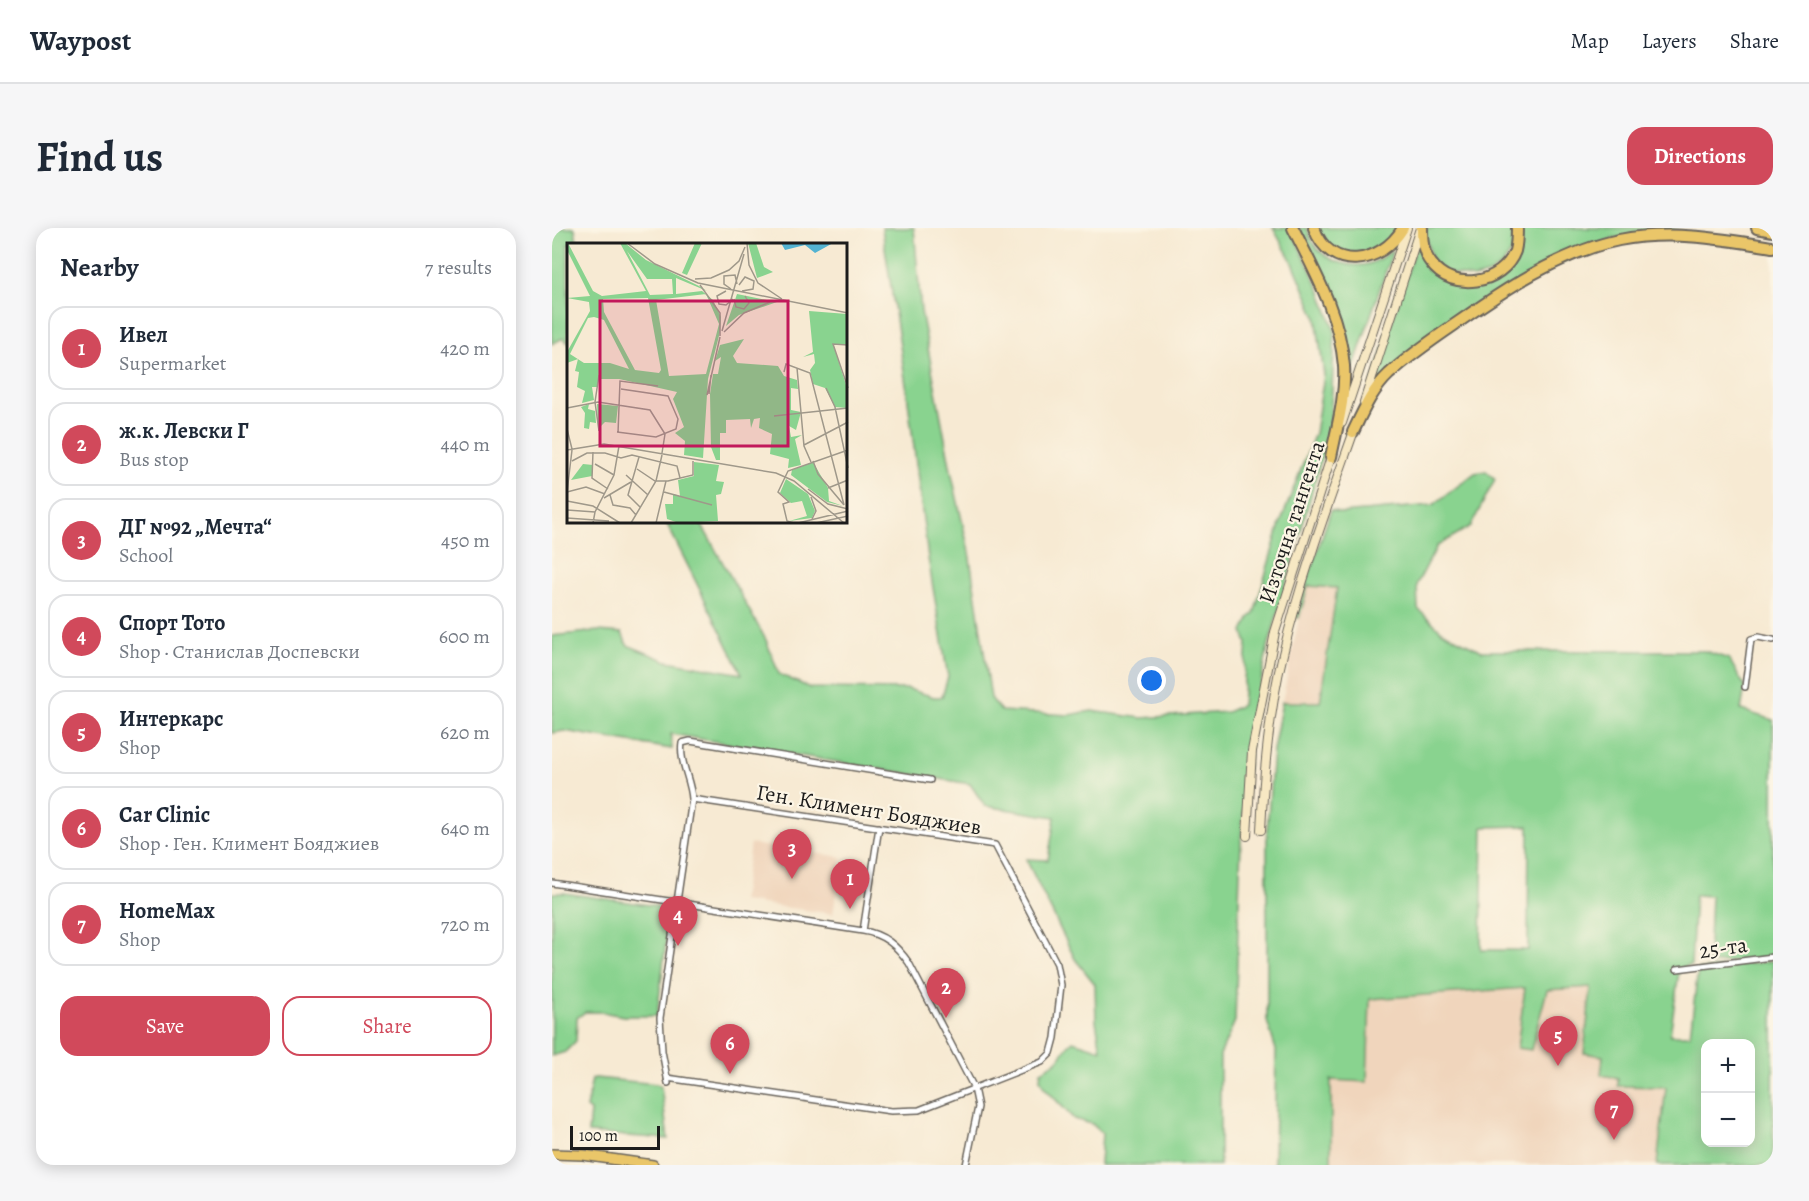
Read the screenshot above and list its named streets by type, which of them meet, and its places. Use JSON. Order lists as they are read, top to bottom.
{
  "streets": {
    "street": ["Източна тангента", "Ген. Климент Бояджиев", "25-та"]
  },
  "scale_bar": "100 m",
  "page": {
    "header": "Waypost",
    "nav": ["Map", "Layers", "Share"],
    "buttons": [
      "Directions",
      ["Save", "Share"]
    ],
    "title": "Find us",
    "heading": ["Nearby", "7 results"],
    "list": [
      {
        "mark": "1",
        "name": "Ивел",
        "note": "Supermarket",
        "value": "420 m"
      },
      {
        "mark": "2",
        "name": "ж.к. Левски Г",
        "note": "Bus stop",
        "value": "440 m"
      },
      {
        "mark": "3",
        "name": "ДГ №92 „Мечта“",
        "note": "School",
        "value": "450 m"
      },
      {
        "mark": "4",
        "name": "Спорт Тото",
        "note": "Shop · Станислав Доспевски",
        "value": "600 m"
      },
      {
        "mark": "5",
        "name": "Интеркарс",
        "note": "Shop",
        "value": "620 m"
      },
      {
        "mark": "6",
        "name": "Car Clinic",
        "note": "Shop · Ген. Климент Бояджиев",
        "value": "640 m"
      },
      {
        "mark": "7",
        "name": "HomeMax",
        "note": "Shop",
        "value": "720 m"
      }
    ],
    "pins": [
      "3",
      "1",
      "4",
      "2",
      "5",
      "6",
      "7"
    ],
    "map_buttons": ["+", "−"],
    "scale": "100 m"
  }
}
